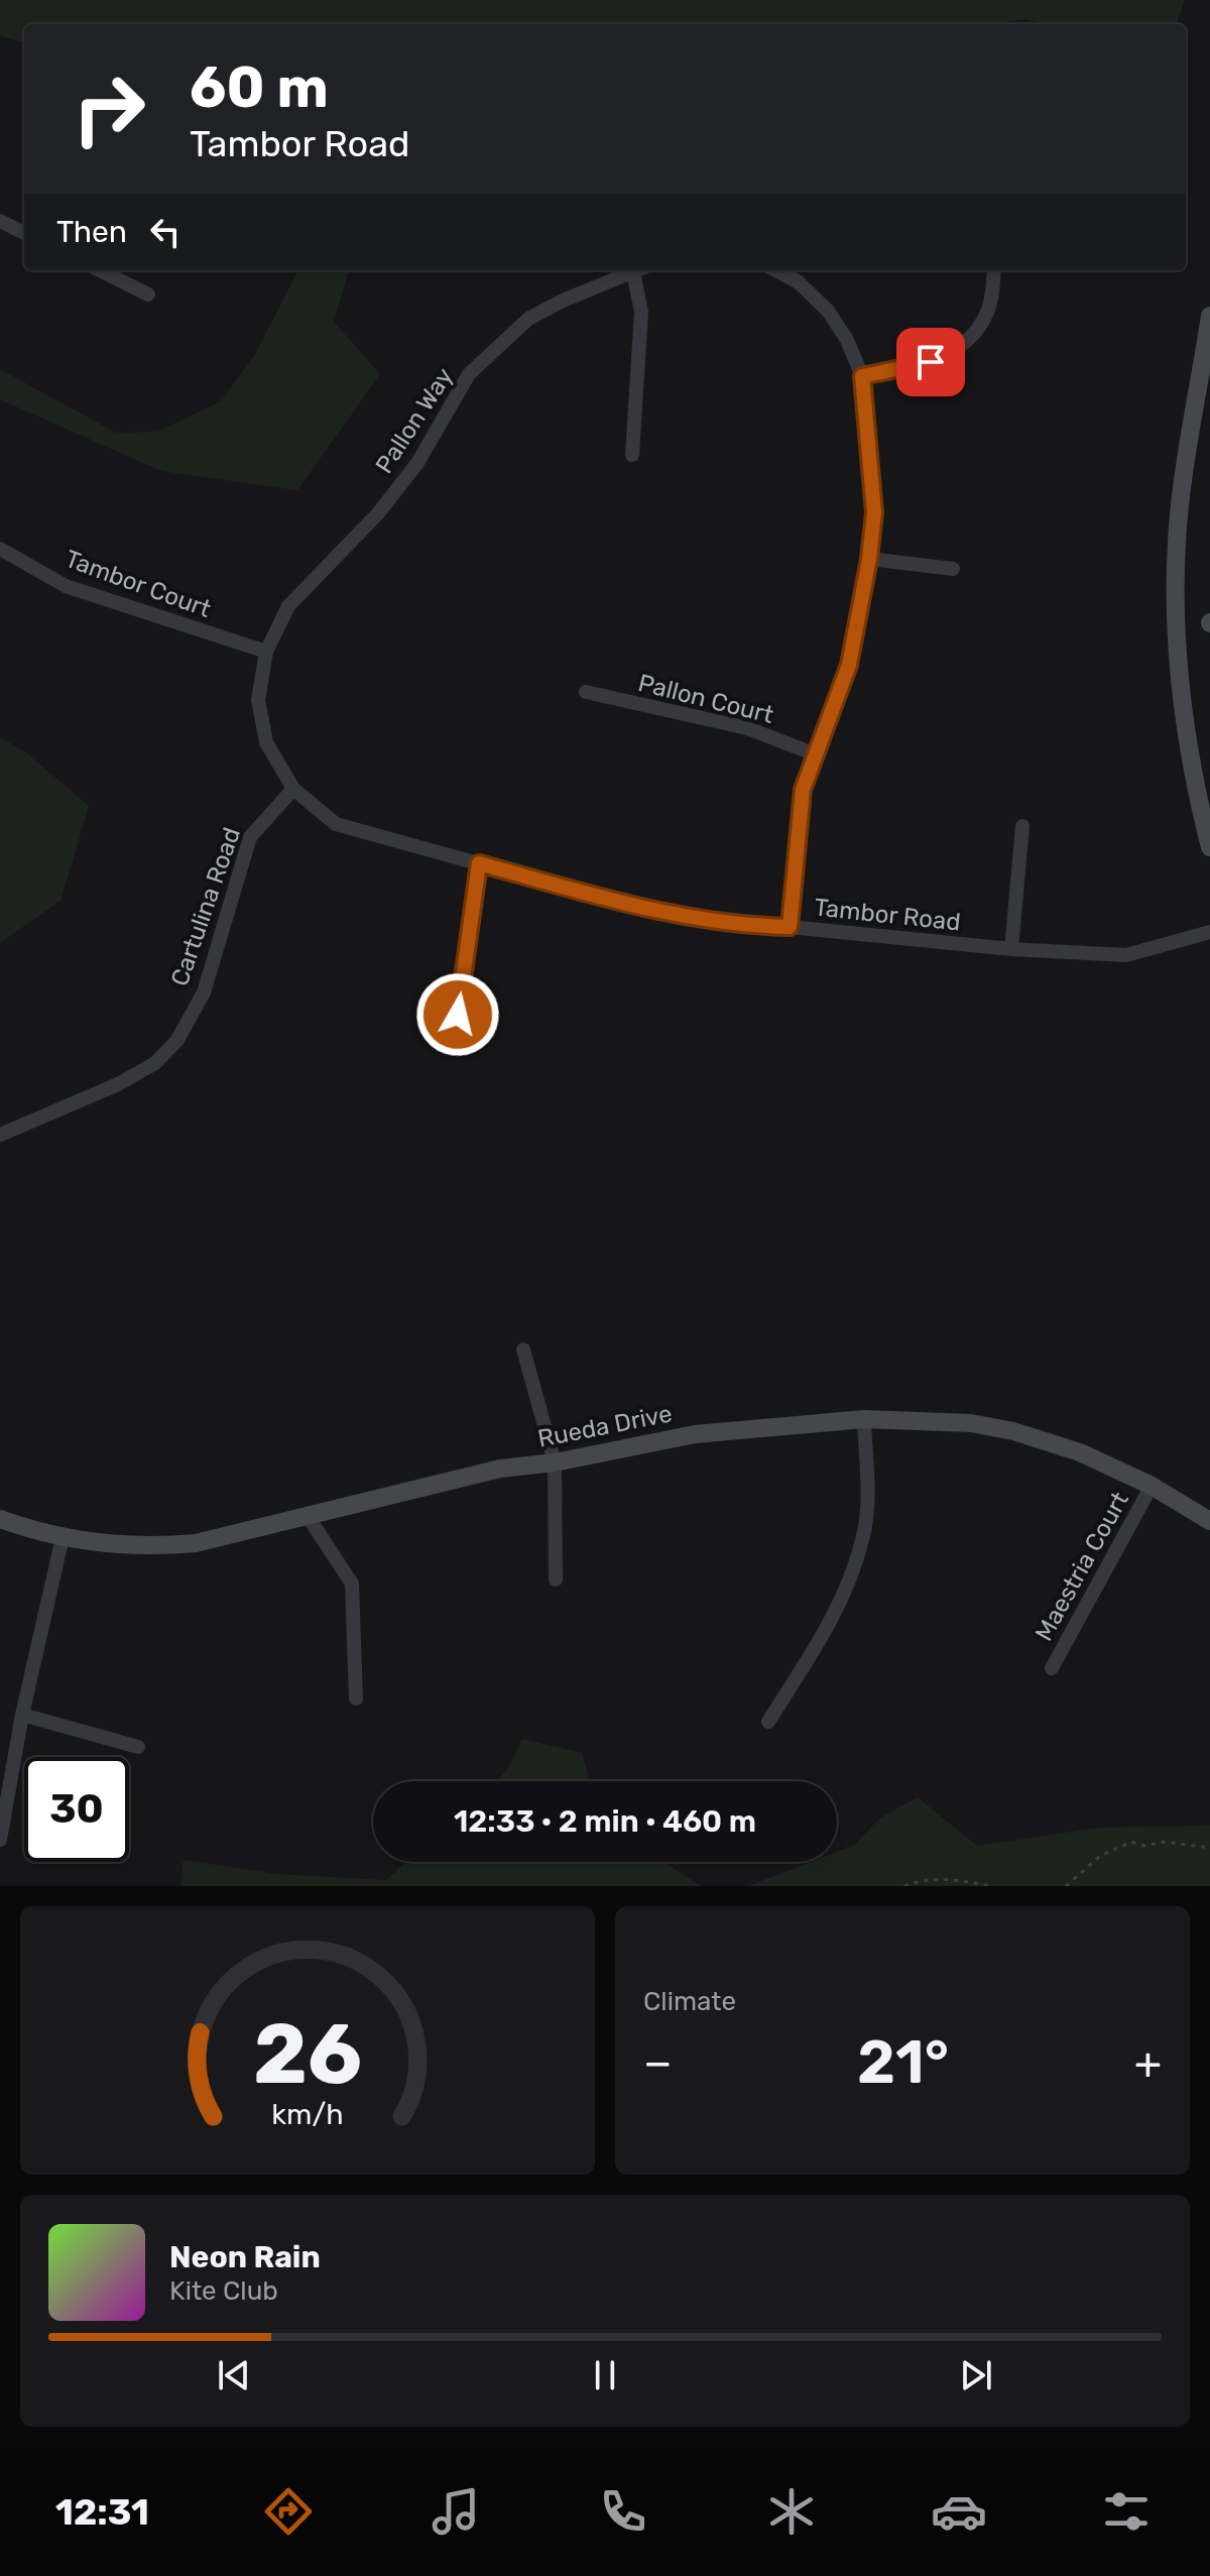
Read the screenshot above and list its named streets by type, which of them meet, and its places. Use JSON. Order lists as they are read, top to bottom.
{
  "streets": {
    "street": [
      "Pallon Way",
      "Tambor Court",
      "Pallon Court",
      "Cartulina Road",
      "Tambor Road",
      "Rueda Drive",
      "Maestria Court"
    ]
  },
  "crossings": [
    ["Pallon Way", "Tambor Court"],
    ["Pallon Way", "Tambor Road"],
    ["Tambor Court", "Tambor Road"],
    ["Cartulina Road", "Tambor Road"],
    ["Rueda Drive", "Maestria Court"]
  ],
  "page": {
    "turn": ["60 m", "Tambor Road"],
    "then": "Then",
    "limit": "30",
    "trip": "12:33 · 2 min · 460 m",
    "tile": "Climate",
    "heat": ["−", "21°", "+"],
    "song": ["Neon Rain", "Kite Club"],
    "tabs": "12:31",
    "gauge": ["26", "km/h"]
  }
}
